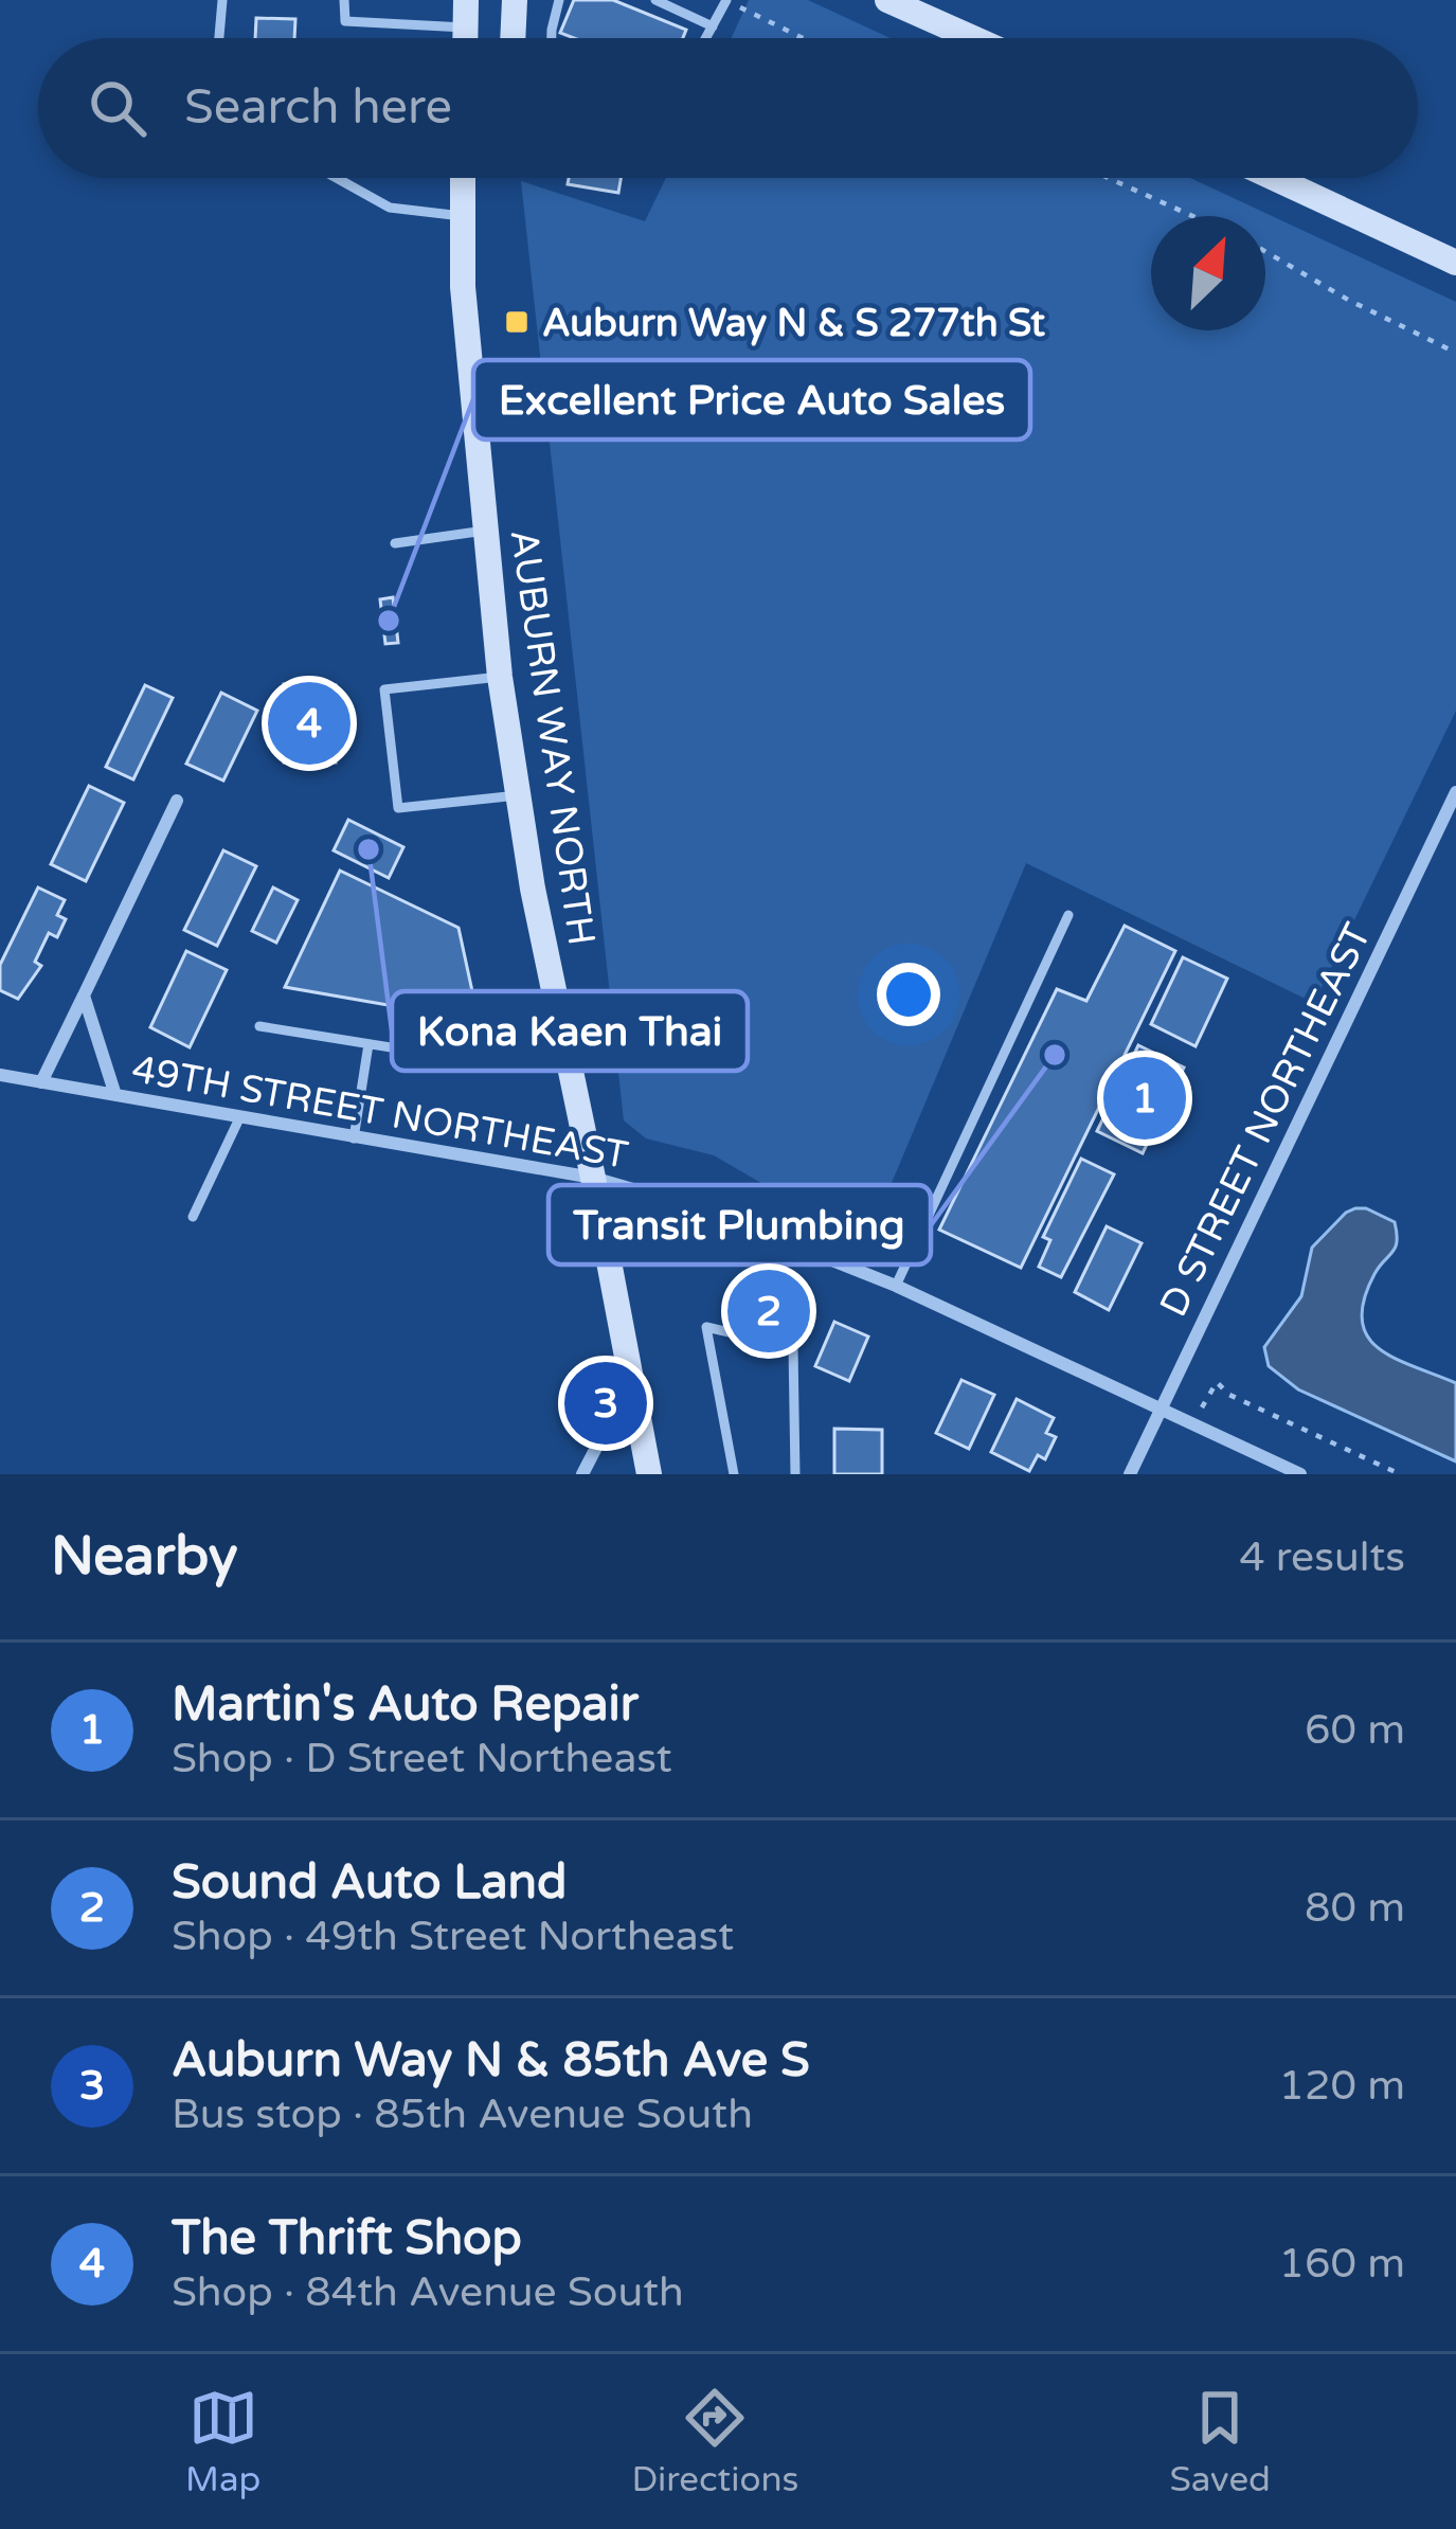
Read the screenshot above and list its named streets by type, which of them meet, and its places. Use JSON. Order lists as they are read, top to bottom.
{
  "streets": {
    "main road": ["AUBURN WAY NORTH"],
    "street": ["49TH STREET NORTHEAST", "D STREET NORTHEAST"]
  },
  "crossings": [
    ["AUBURN WAY NORTH", "49TH STREET NORTHEAST"],
    ["49TH STREET NORTHEAST", "D STREET NORTHEAST"]
  ],
  "places": {
    "transit": ["Auburn Way N & S 277th St"],
    "other": ["Excellent Price Auto Sales", "Kona Kaen Thai", "Transit Plumbing"]
  },
  "north": "top right",
  "page": {
    "search": "Search here",
    "pins": [
      "4",
      "1",
      "2",
      "3"
    ],
    "heading": ["Nearby", "4 results"],
    "list": [
      {
        "mark": "1",
        "name": "Martin's Auto Repair",
        "note": "Shop · D Street Northeast",
        "value": "60 m"
      },
      {
        "mark": "2",
        "name": "Sound Auto Land",
        "note": "Shop · 49th Street Northeast",
        "value": "80 m"
      },
      {
        "mark": "3",
        "name": "Auburn Way N & 85th Ave S",
        "note": "Bus stop · 85th Avenue South",
        "value": "120 m"
      },
      {
        "mark": "4",
        "name": "The Thrift Shop",
        "note": "Shop · 84th Avenue South",
        "value": "160 m"
      }
    ],
    "nav": ["Map", "Directions", "Saved"]
  }
}
